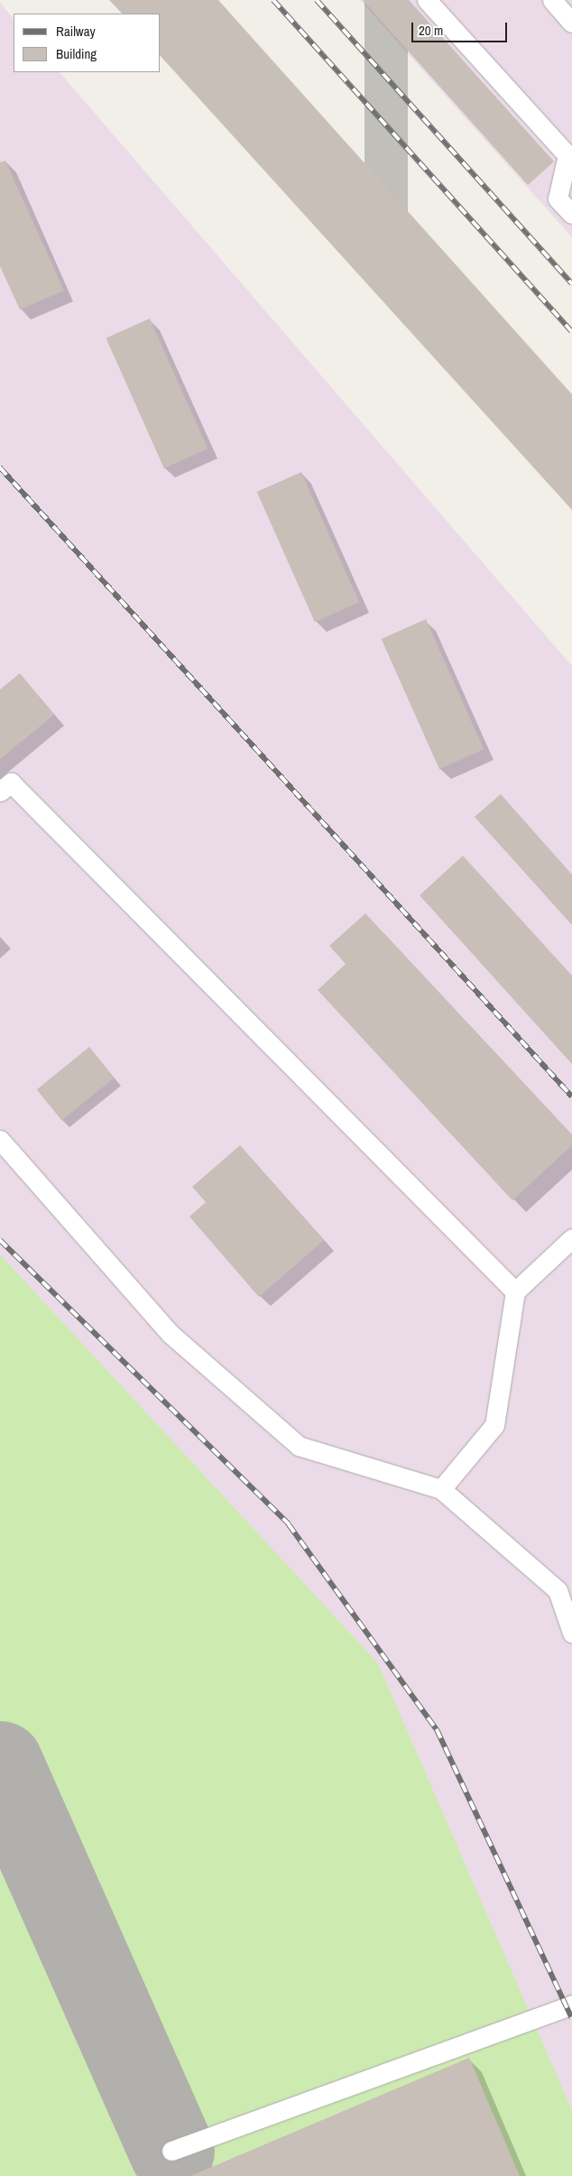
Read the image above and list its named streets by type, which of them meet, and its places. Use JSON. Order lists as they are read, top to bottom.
{
  "legend": ["Railway", "Building"],
  "scale_bar": "20 m"
}
